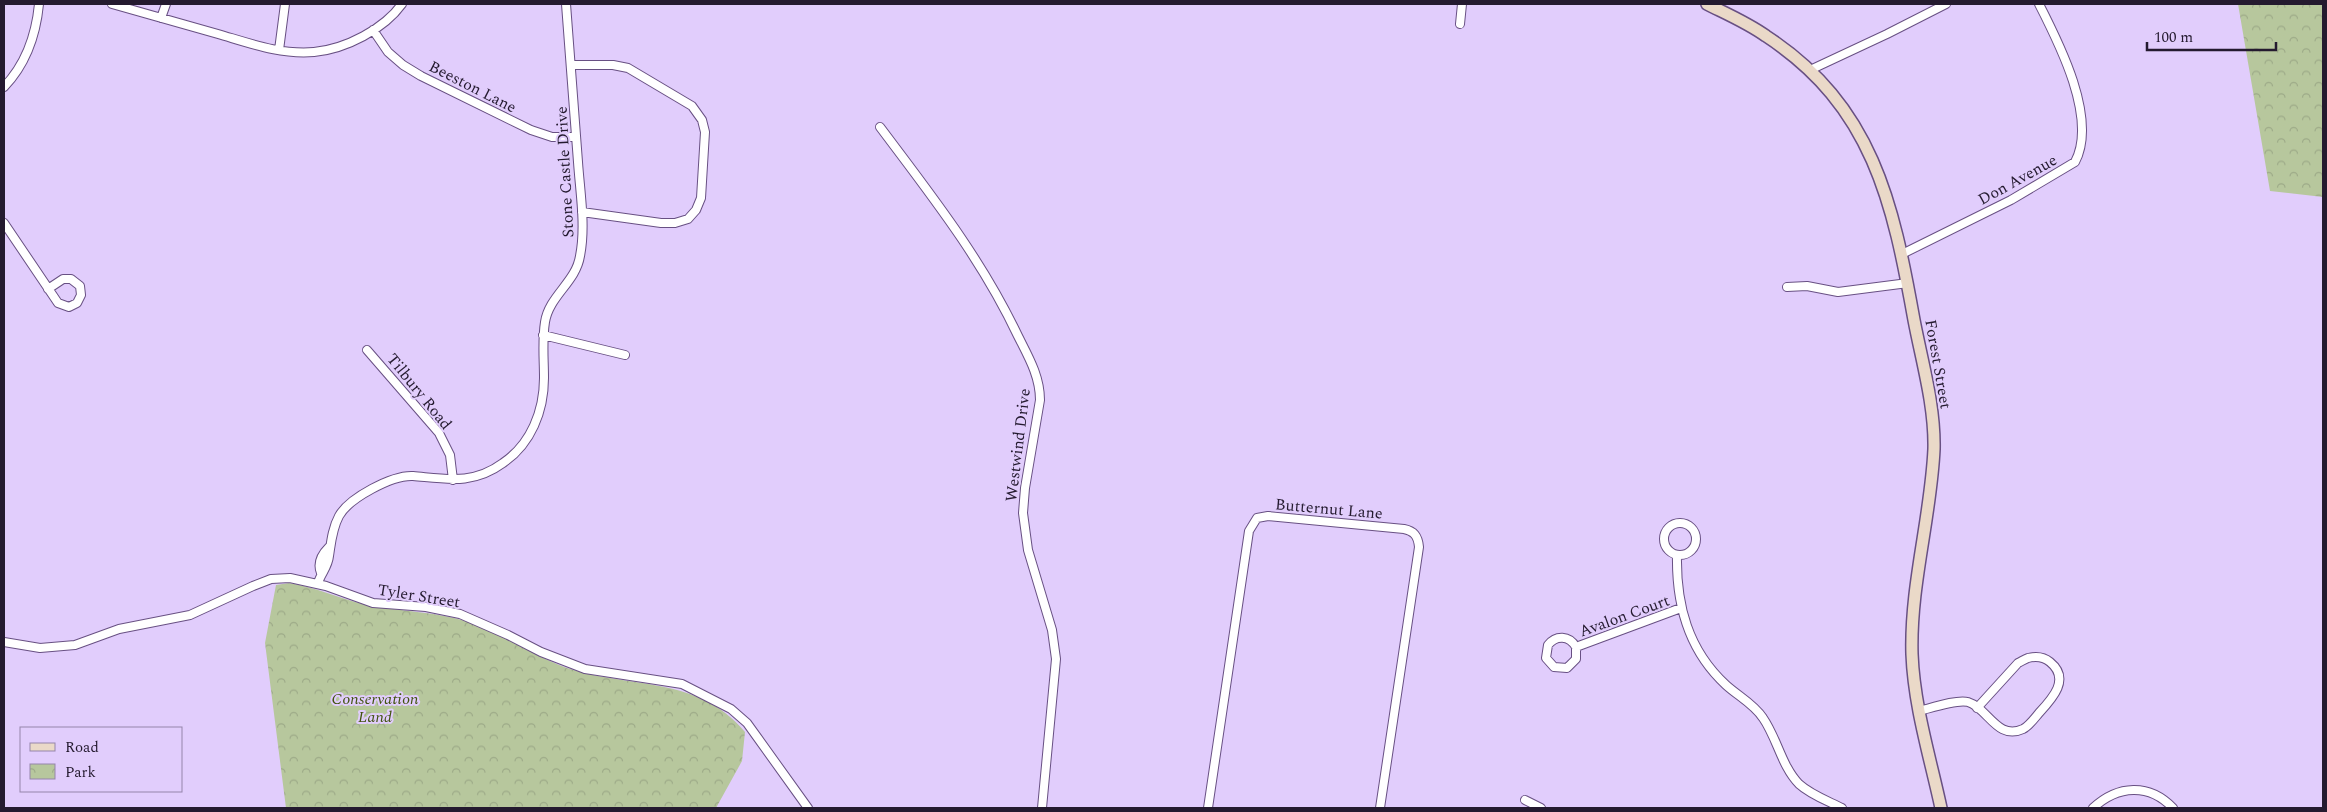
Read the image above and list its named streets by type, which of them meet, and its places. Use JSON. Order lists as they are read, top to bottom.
{
  "streets": {
    "street": [
      "Beeston Lane",
      "Stone Castle Drive",
      "Don Avenue",
      "Forest Street",
      "Tilbury Road",
      "Westwind Drive",
      "Butternut Lane",
      "Tyler Street",
      "Avalon Court"
    ]
  },
  "crossings": [
    ["Beeston Lane", "Stone Castle Drive"],
    ["Stone Castle Drive", "Tilbury Road"],
    ["Stone Castle Drive", "Tyler Street"],
    ["Don Avenue", "Forest Street"]
  ],
  "parks": ["Conservation Land"],
  "legend": ["Road", "Park"],
  "scale_bar": "100 m"
}
